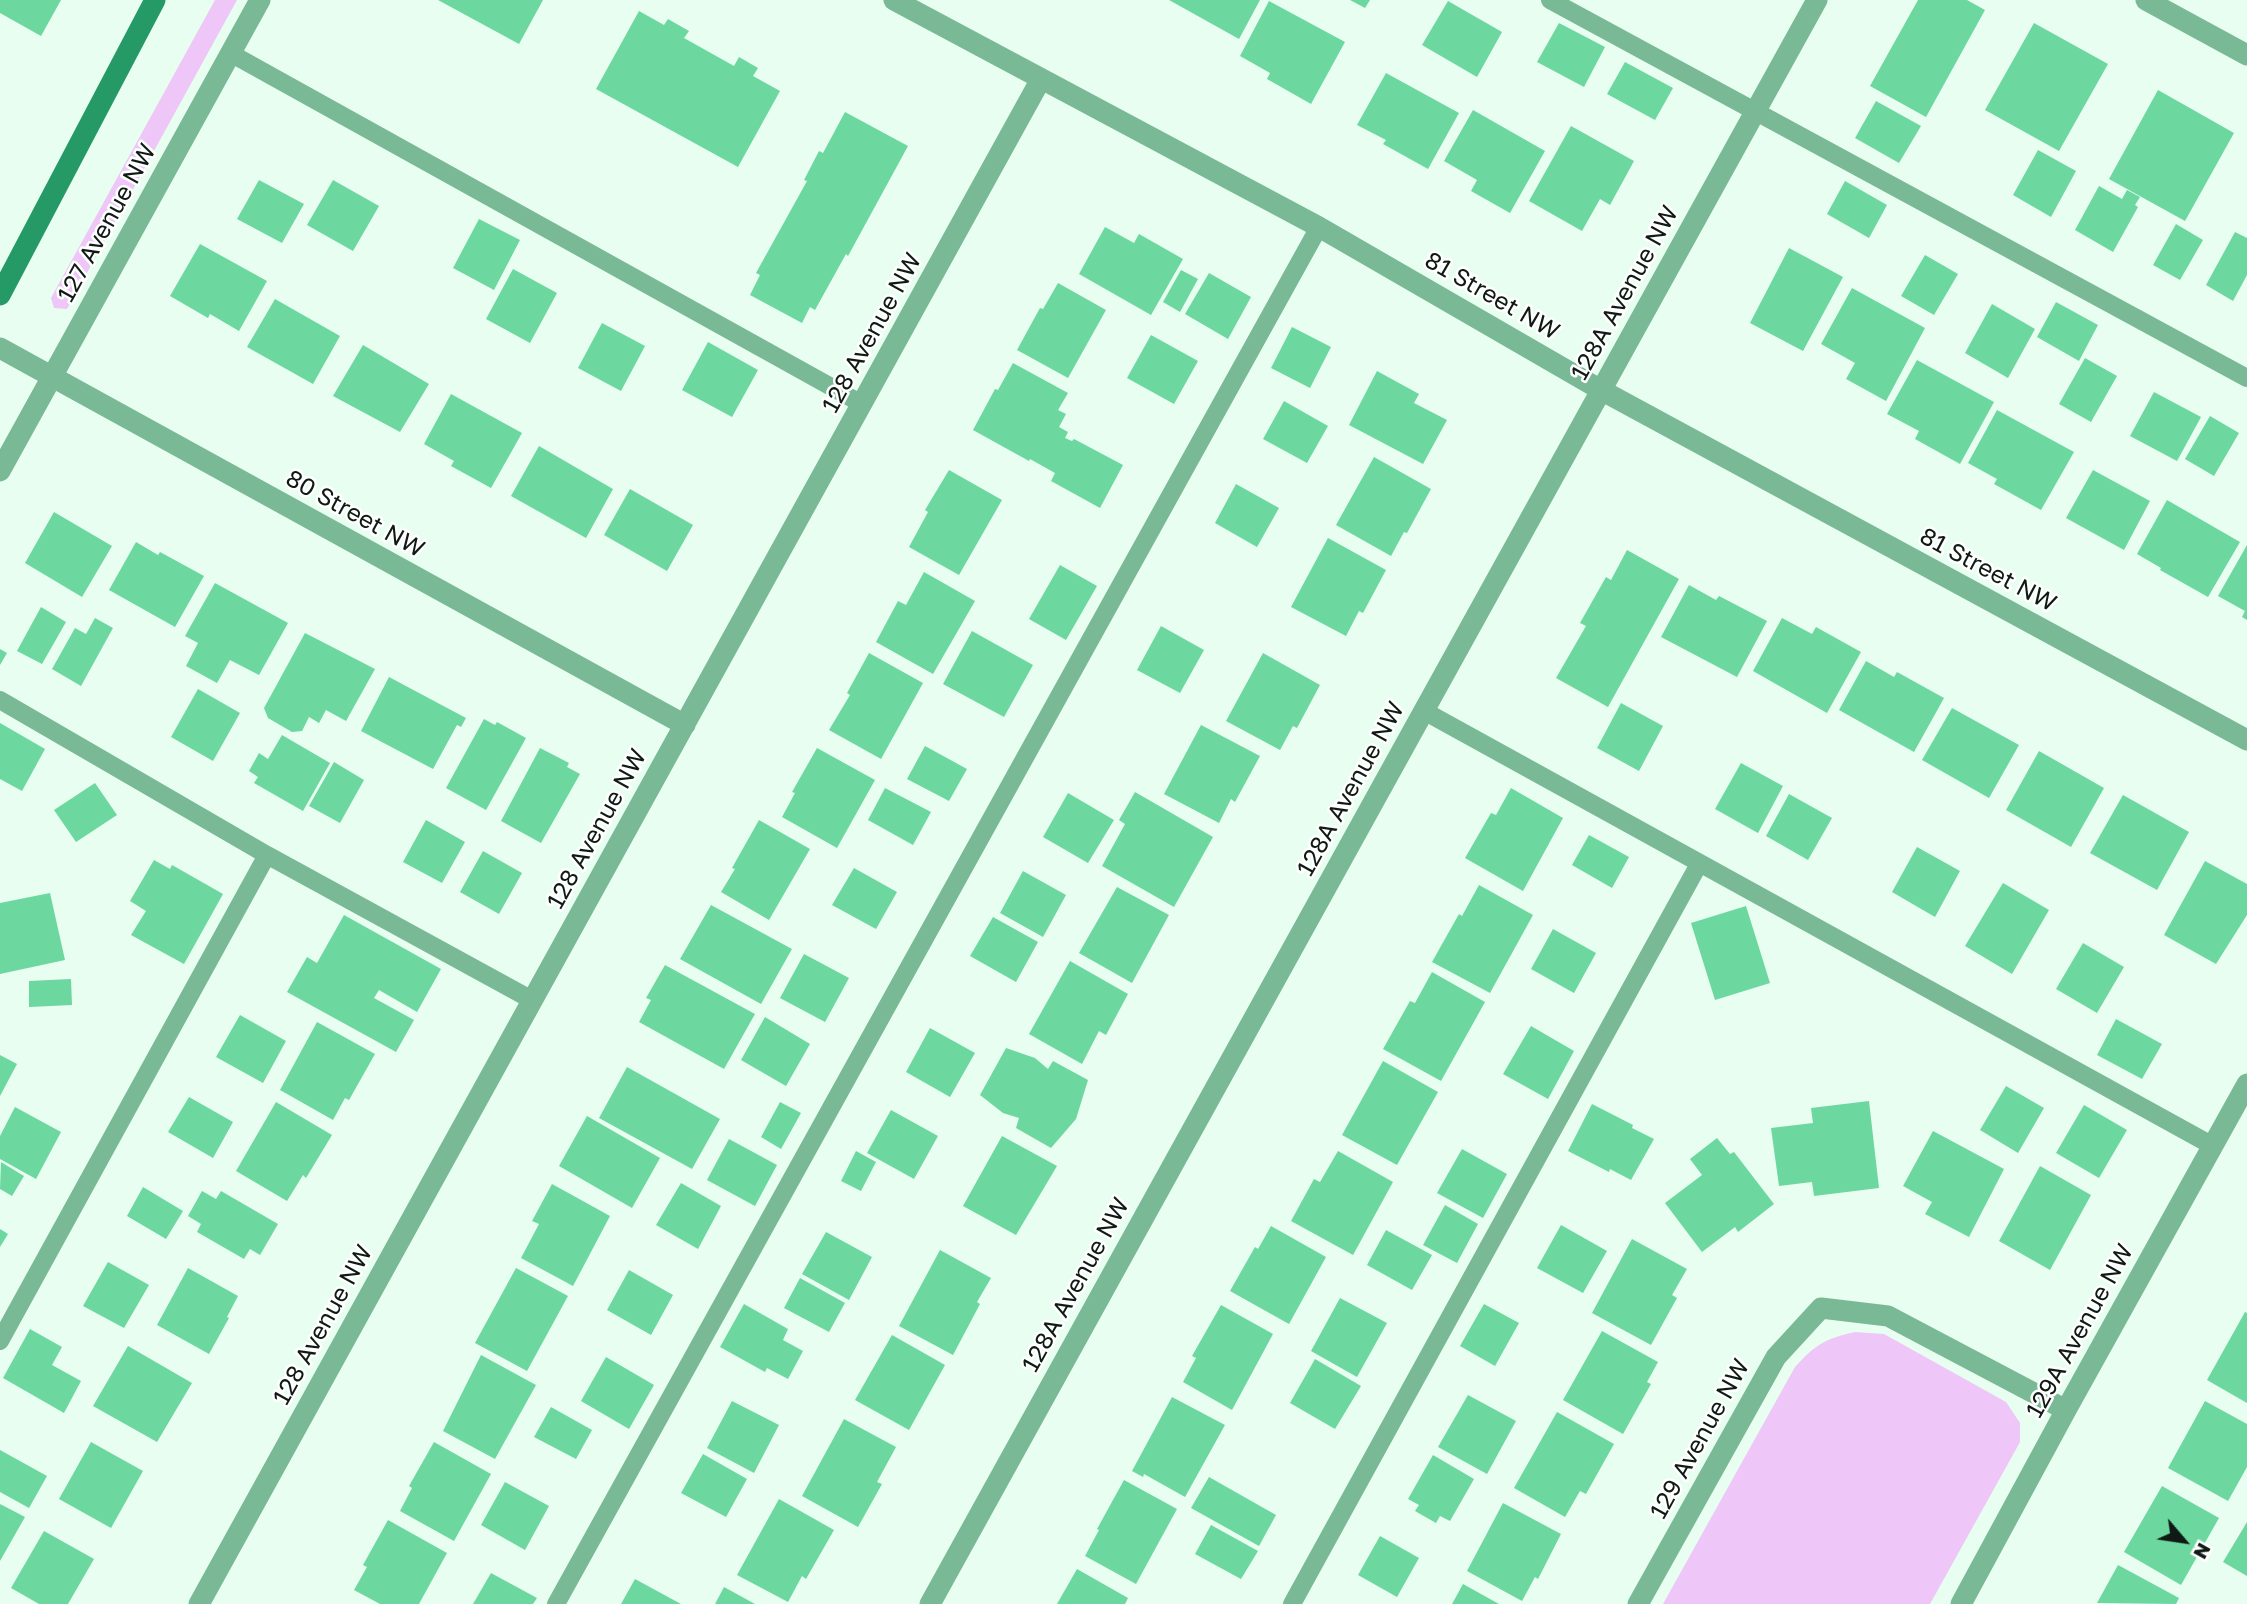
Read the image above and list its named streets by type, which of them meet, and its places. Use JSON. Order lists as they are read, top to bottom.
{
  "streets": {
    "street": [
      "127 Avenue NW",
      "128A Avenue NW",
      "81 Street NW",
      "128 Avenue NW",
      "80 Street NW",
      "129A Avenue NW",
      "129 Avenue NW"
    ]
  },
  "crossings": [
    ["127 Avenue NW", "80 Street NW"],
    ["128A Avenue NW", "81 Street NW"],
    ["81 Street NW", "128 Avenue NW"],
    ["128 Avenue NW", "80 Street NW"],
    ["129A Avenue NW", "129 Avenue NW"]
  ],
  "north": "bottom right"
}
